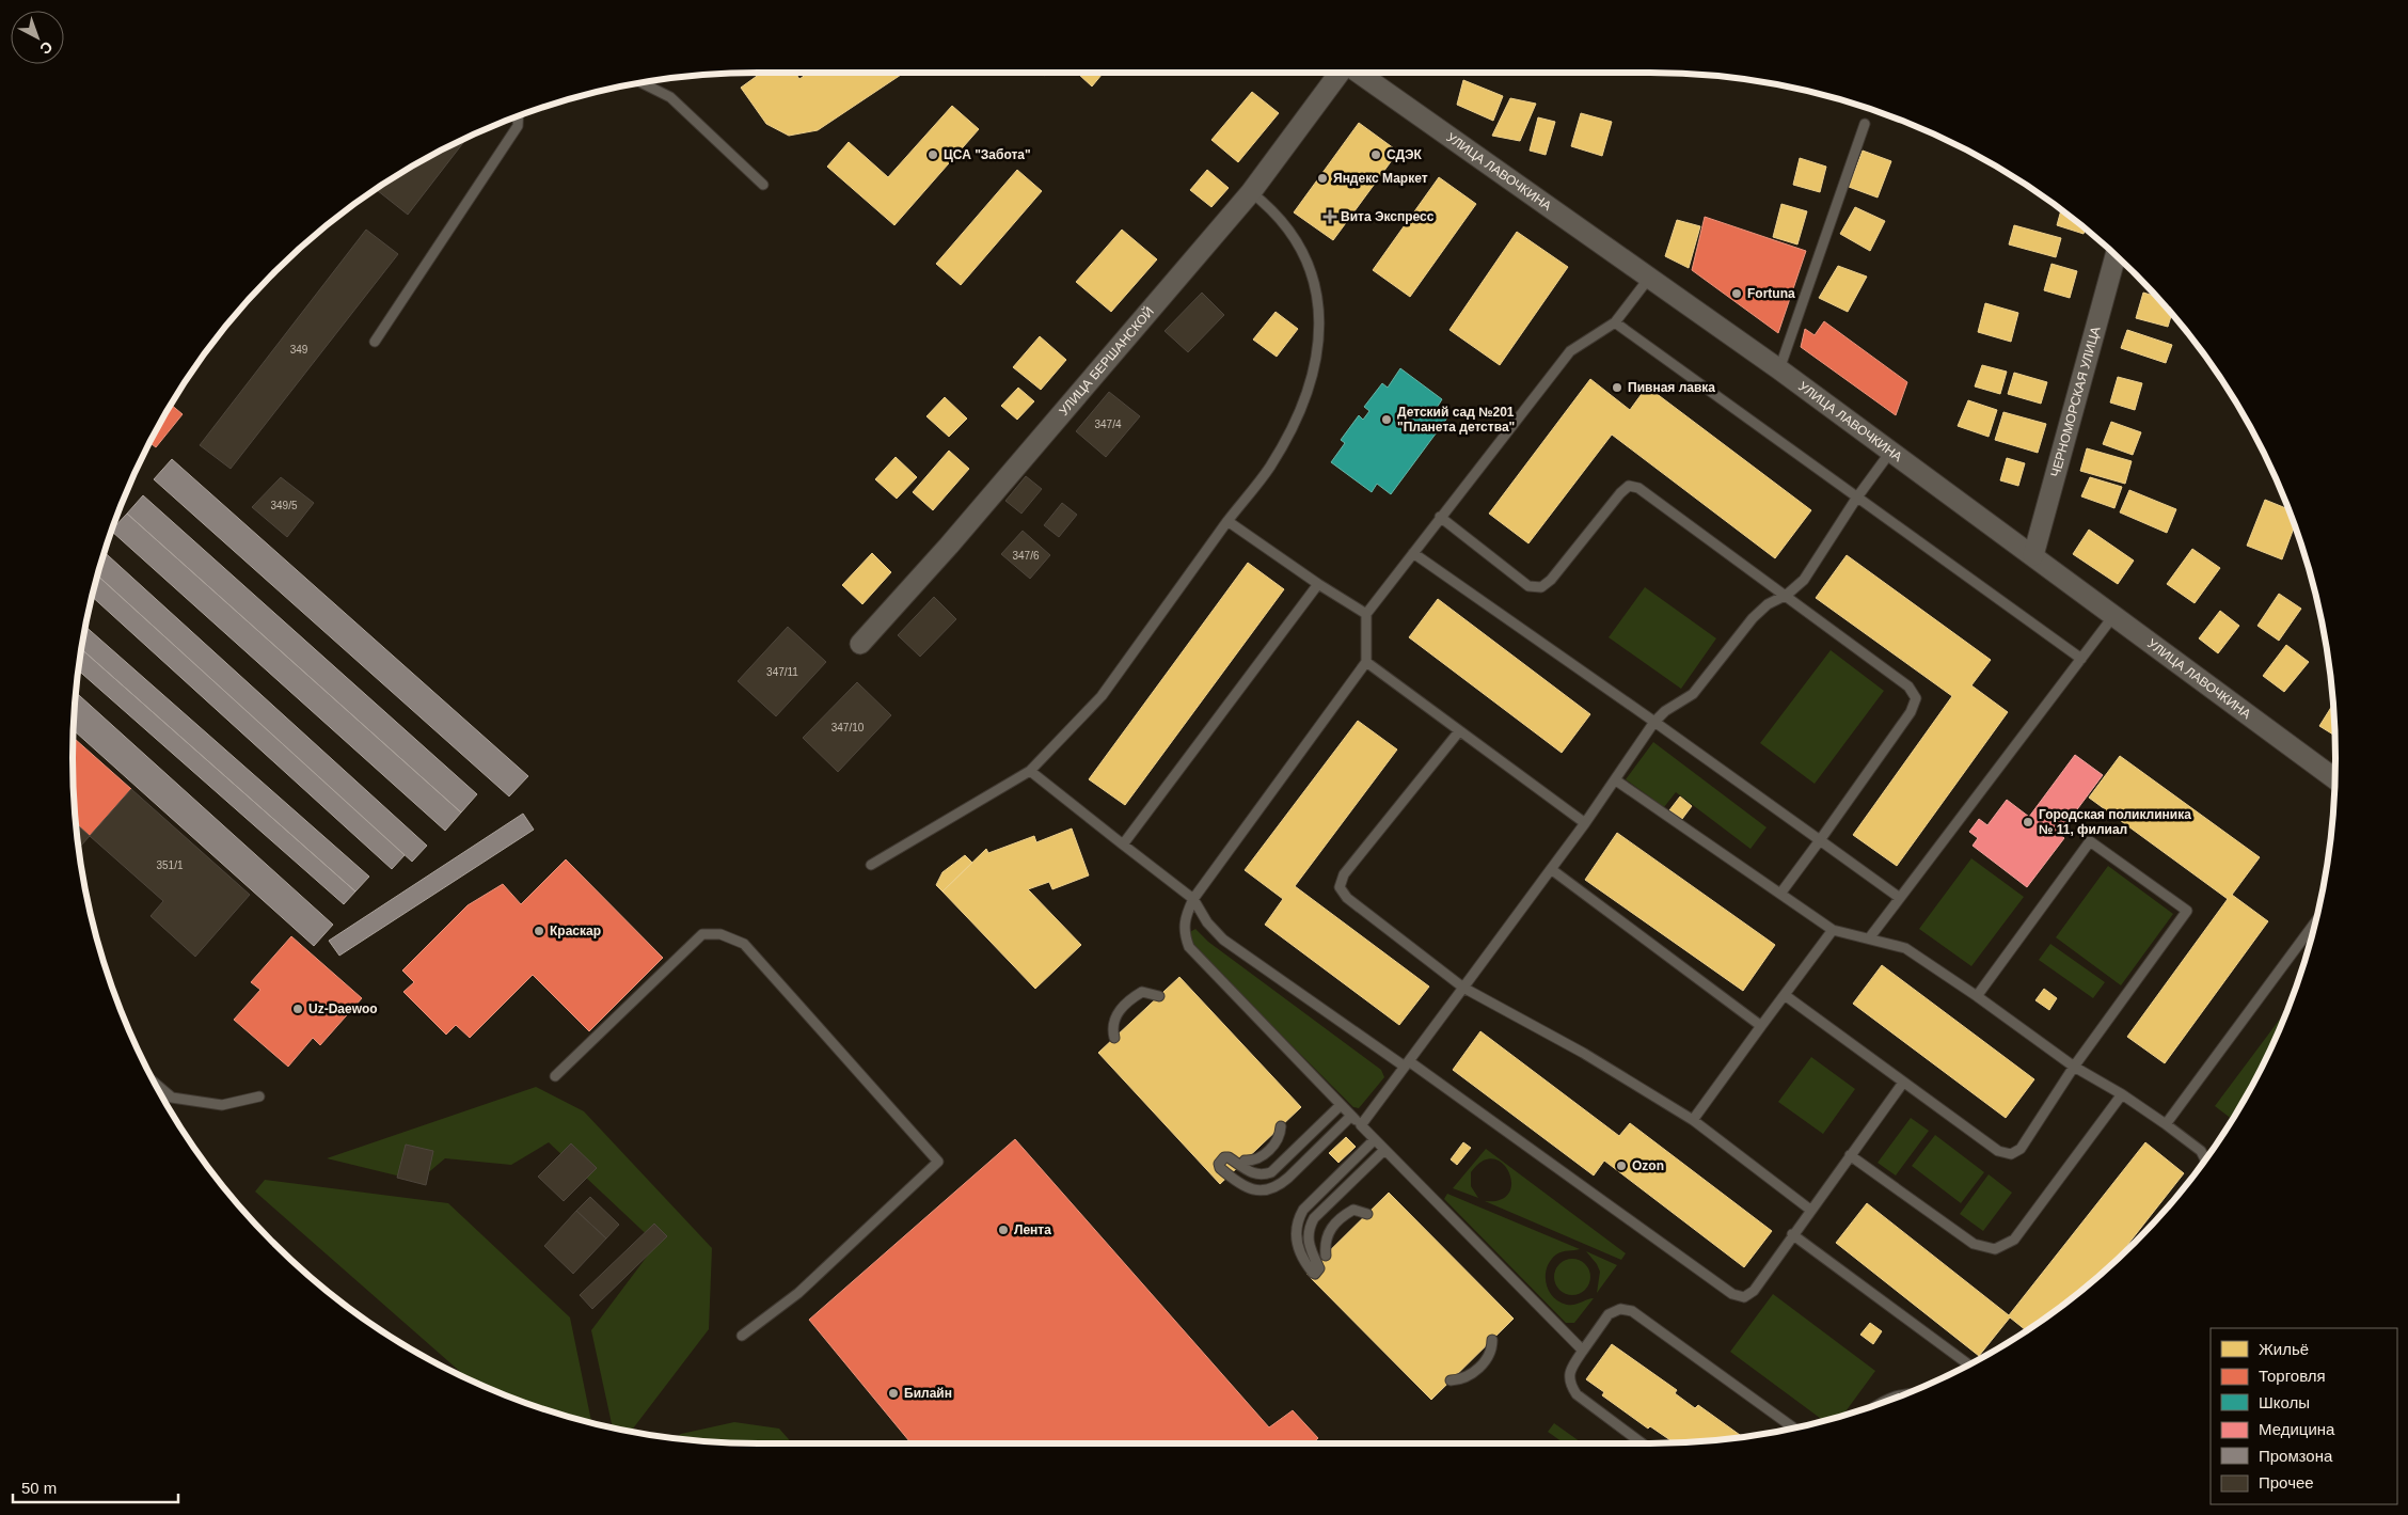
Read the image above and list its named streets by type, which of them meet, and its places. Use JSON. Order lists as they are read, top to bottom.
{
  "streets": {
    "street": ["УЛИЦА ЛАВОЧКИНА", "УЛИЦА БЕРШАНСКОЙ", "ЧЕРНОМОРСКАЯ УЛИЦА"]
  },
  "crossings": [
    ["УЛИЦА ЛАВОЧКИНА", "ЧЕРНОМОРСКАЯ УЛИЦА"]
  ],
  "places": {
    "other": [
      "ЦСА \"Забота\"",
      "СДЭК",
      "Яндекс Маркет",
      "Fortuna",
      "Пивная лавка",
      "Детский сад №201 \"Планета детства\"",
      "Городская поликлиника № 11, филиал",
      "Краскар",
      "Uz-Daewoo",
      "Ozon",
      "Лента",
      "Билайн"
    ],
    "health": ["Вита Экспресс"]
  },
  "house_numbers": [
    "349",
    "347/4",
    "349/5",
    "347/6",
    "347/11",
    "347/10",
    "351/1"
  ],
  "legend": [
    "Жильё",
    "Торговля",
    "Школы",
    "Медицина",
    "Промзона",
    "Прочее"
  ],
  "scale_bar": "50 m",
  "north": "bottom right"
}
